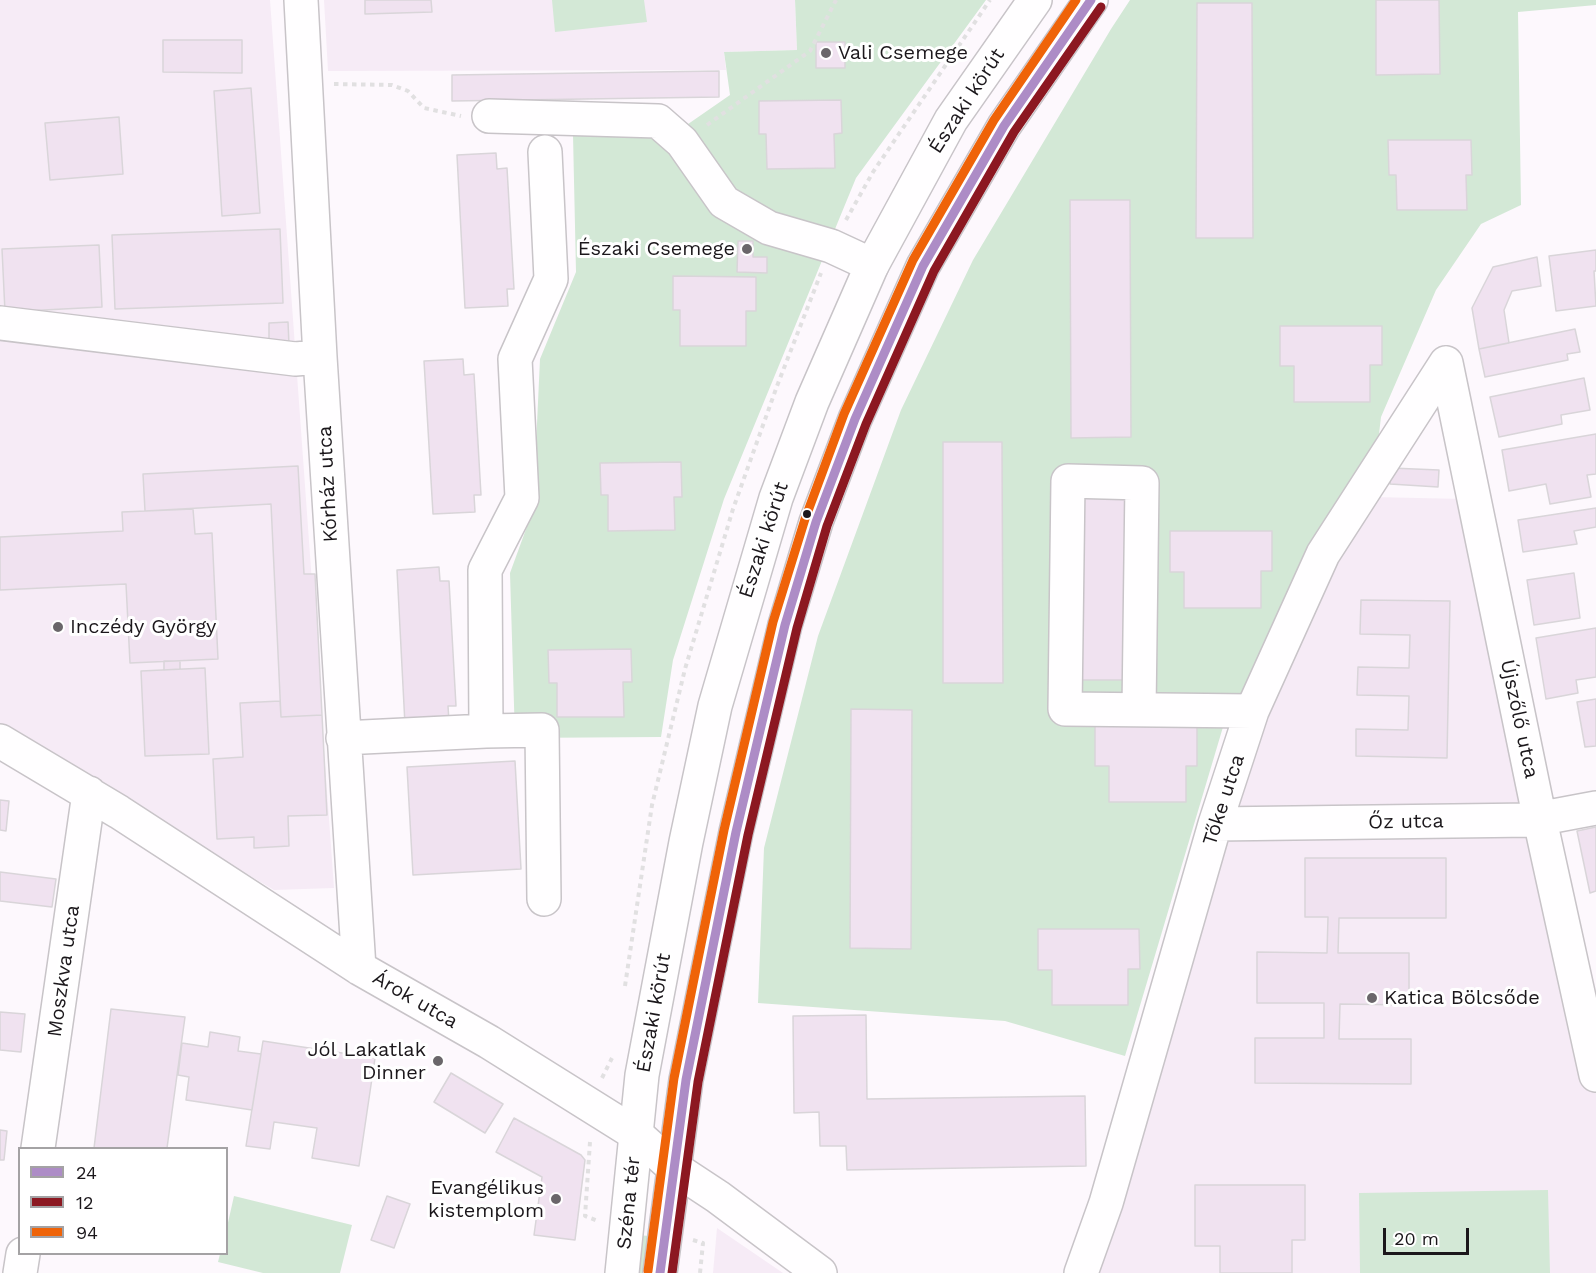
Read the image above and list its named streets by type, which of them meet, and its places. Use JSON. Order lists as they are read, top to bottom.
{
  "streets": {
    "street": [
      "Északi körút",
      "Kórház utca",
      "Újszőlő utca",
      "Tőke utca",
      "Őz utca",
      "Moszkva utca",
      "Árok utca",
      "Széna tér"
    ]
  },
  "crossings": [
    ["Északi körút", "Árok utca"],
    ["Északi körút", "Széna tér"],
    ["Kórház utca", "Árok utca"],
    ["Újszőlő utca", "Tőke utca"],
    ["Újszőlő utca", "Őz utca"],
    ["Tőke utca", "Őz utca"],
    ["Moszkva utca", "Árok utca"],
    ["Árok utca", "Széna tér"]
  ],
  "places": [
    "Vali Csemege",
    "Északi Csemege",
    "Inczédy György",
    "Katica Bölcsőde",
    "Jól Lakatlak Dinner",
    "Evangélikus kistemplom"
  ],
  "lines": ["transit line 24", "transit line 94", "transit line 12"],
  "legend": ["24", "12", "94"],
  "scale_bar": "20 m"
}
